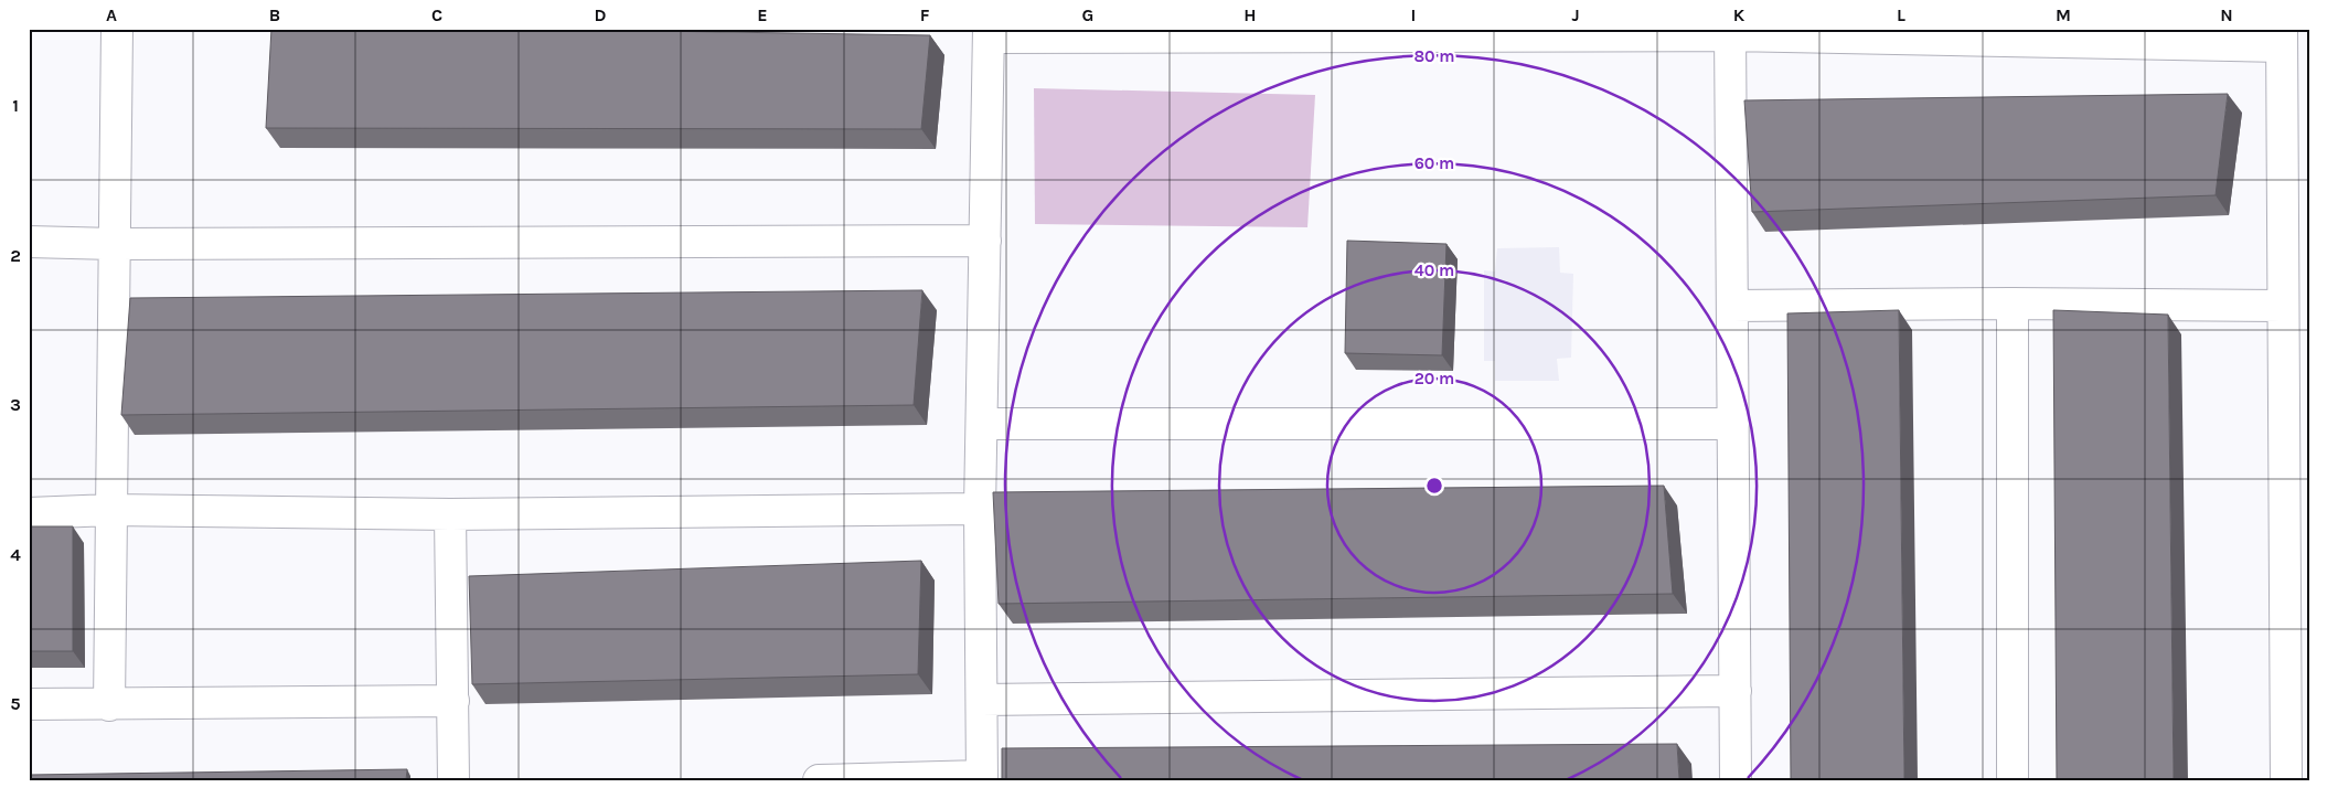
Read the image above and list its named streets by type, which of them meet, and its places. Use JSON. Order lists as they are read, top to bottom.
{
  "grid": {
    "columns": [
      "A",
      "B",
      "C",
      "D",
      "E",
      "F",
      "G",
      "H",
      "I",
      "J",
      "K",
      "L",
      "M",
      "N"
    ],
    "rows": [
      "1",
      "2",
      "3",
      "4",
      "5"
    ]
  },
  "rings": [
    "80 m",
    "60 m",
    "40 m",
    "20 m"
  ]
}
